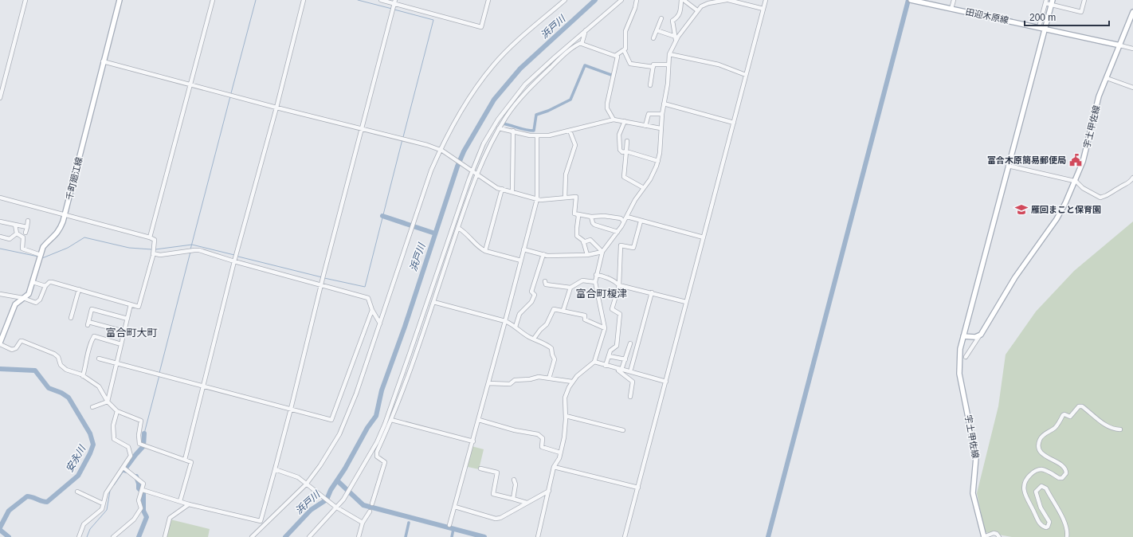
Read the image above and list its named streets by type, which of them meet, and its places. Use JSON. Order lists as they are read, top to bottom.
{
  "streets": {
    "main road": ["田迎木原線", "宇土甲佐線", "千町廻江線"]
  },
  "crossings": [
    ["田迎木原線", "宇土甲佐線"]
  ],
  "districts": ["富合町榎津", "富合町大町"],
  "water": ["浜戸川", "安永川"],
  "places": {
    "public building": ["富合木原簡易郵便局"],
    "school or university": ["雁回まこと保育園"]
  },
  "scale_bar": "200 m"
}
